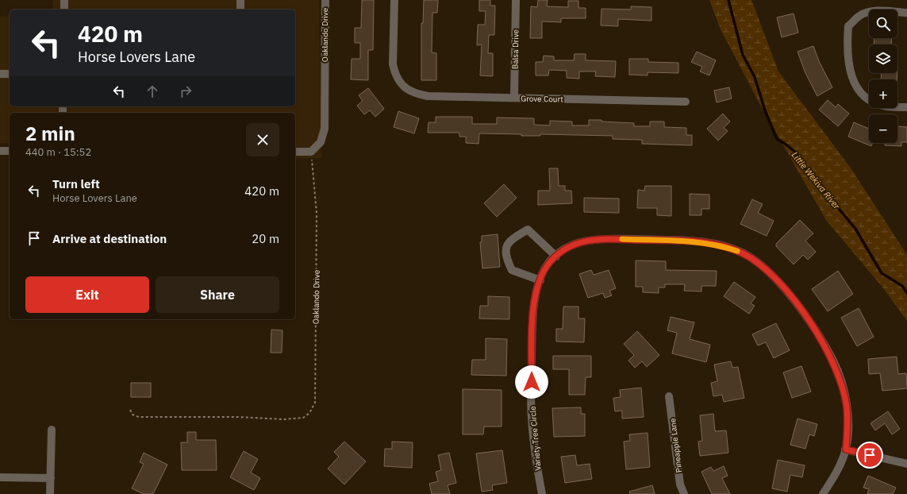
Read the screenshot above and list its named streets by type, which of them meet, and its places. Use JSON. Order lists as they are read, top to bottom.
{
  "streets": {
    "street": [
      "Oaklando Drive",
      "Balsa Drive",
      "Grove Court",
      "Variety Tree Circle",
      "Pineapple Lane"
    ]
  },
  "crossings": [
    ["Balsa Drive", "Grove Court"]
  ],
  "water": ["Little Wekiva River"],
  "page": {
    "map_buttons": ["+", "−"],
    "turn": ["420 m", "Horse Lovers Lane"],
    "heading": ["2 min", "440 m · 15:52"],
    "list": [
      {
        "name": "Turn left",
        "note": "Horse Lovers Lane",
        "value": "420 m"
      },
      {
        "name": "Arrive at destination",
        "value": "20 m"
      }
    ],
    "buttons": ["Exit", "Share"]
  }
}
